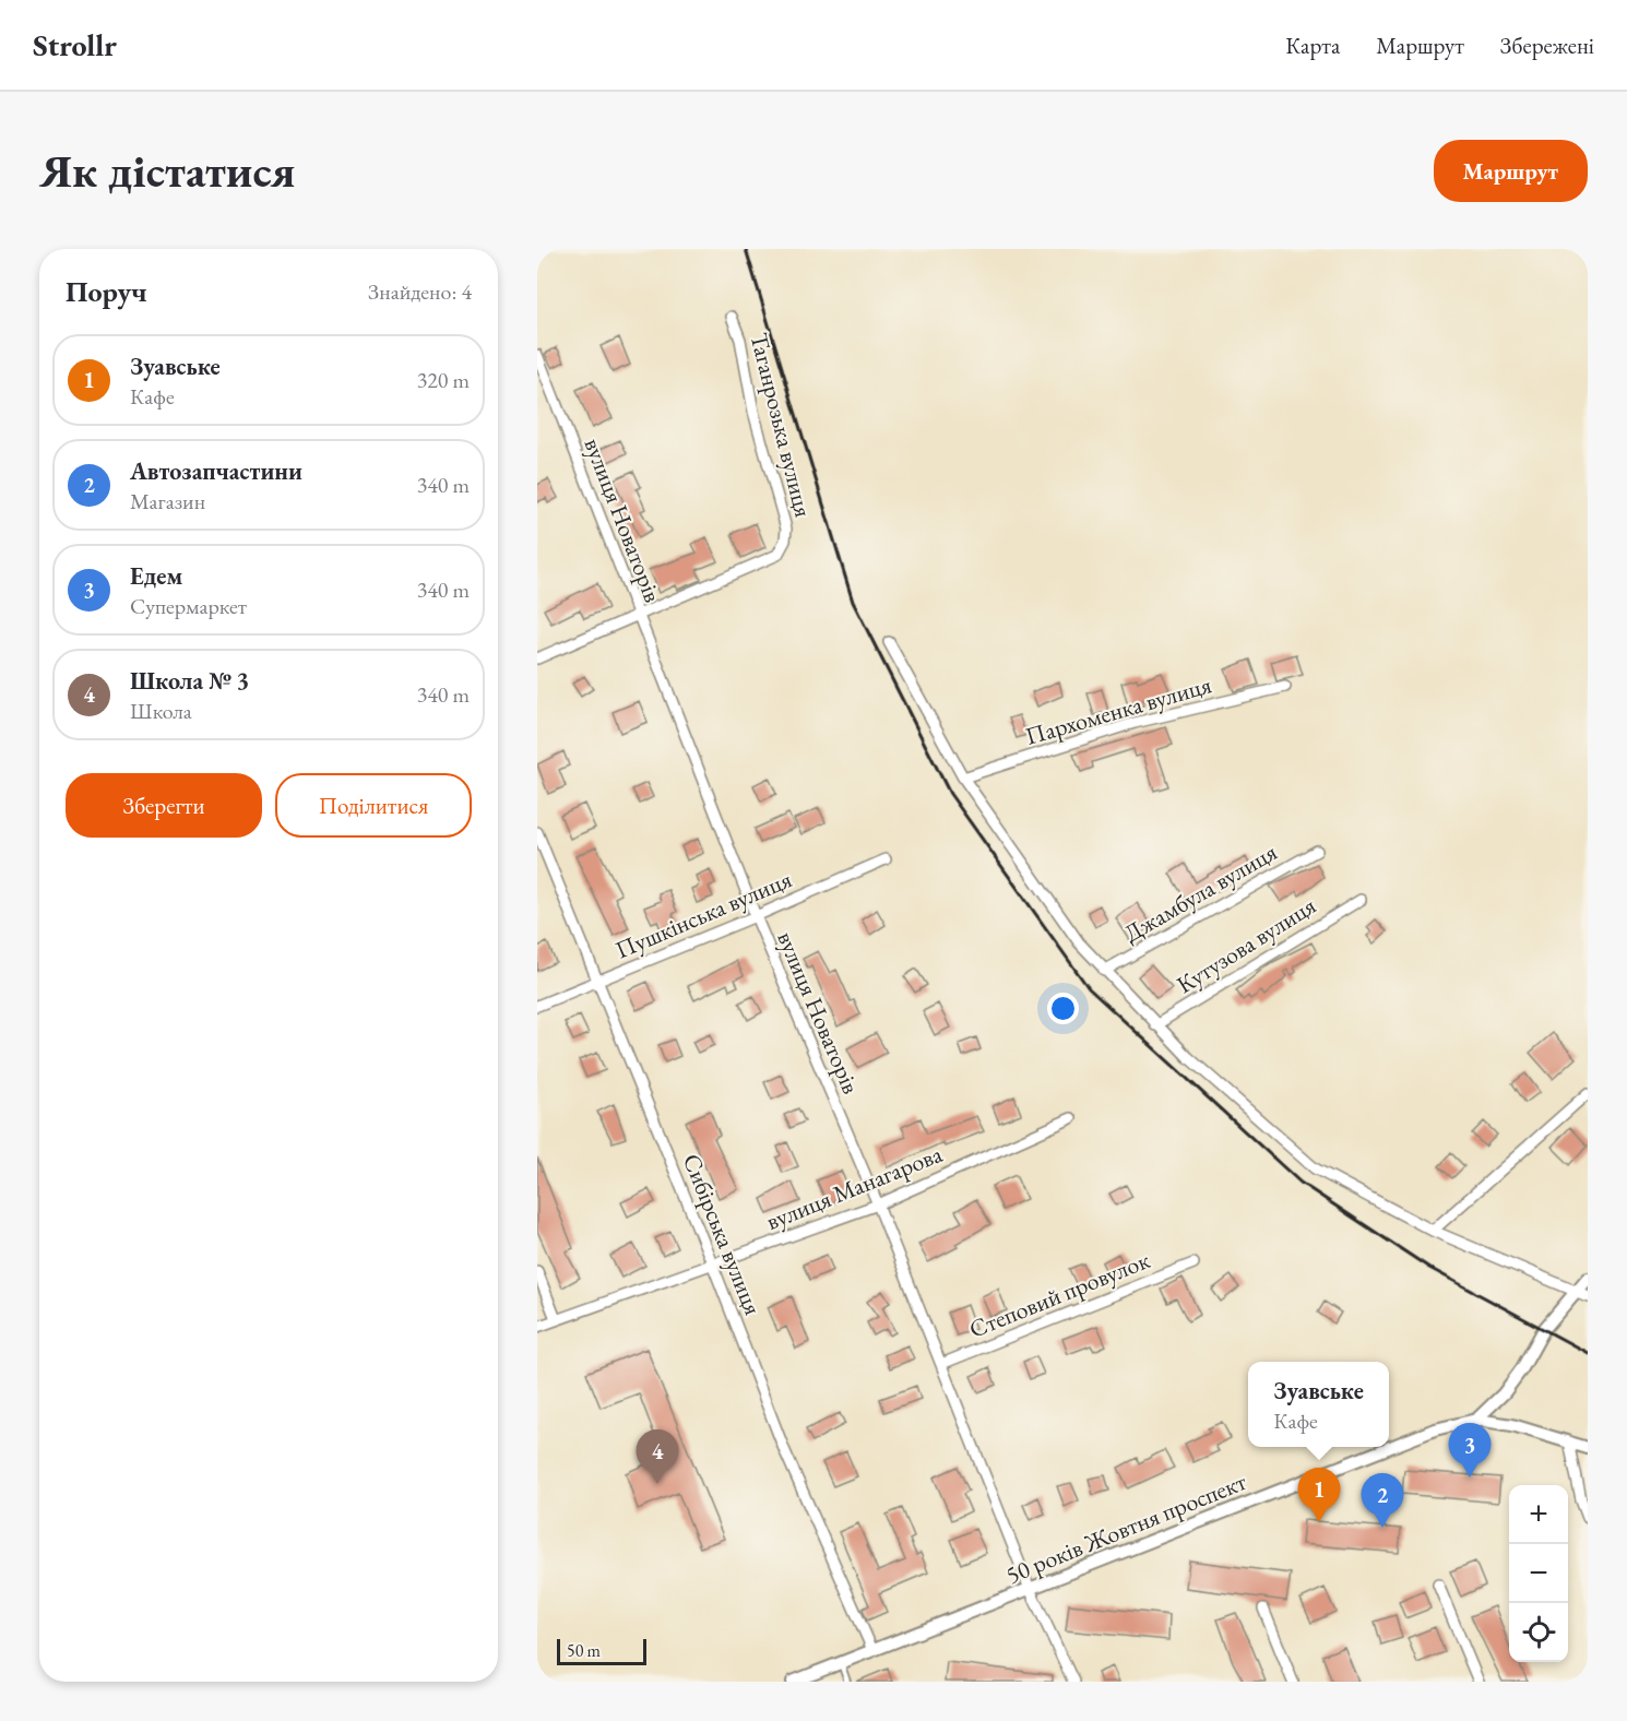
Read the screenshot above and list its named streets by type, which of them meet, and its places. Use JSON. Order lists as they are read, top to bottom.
{
  "streets": {
    "street": [
      "Таганрозька вулиця",
      "вулиця Новаторів",
      "Пархоменка вулиця",
      "Джамбула вулиця",
      "Пушкінська вулиця",
      "Кутузова вулиця",
      "вулиця Манагарова",
      "Сибірська вулиця",
      "Степовий провулок",
      "50 років Жовтня проспект"
    ]
  },
  "crossings": [
    ["Таганрозька вулиця", "вулиця Новаторів"],
    ["вулиця Новаторів", "Пушкінська вулиця"],
    ["вулиця Новаторів", "вулиця Манагарова"],
    ["вулиця Новаторів", "Степовий провулок"],
    ["вулиця Новаторів", "50 років Жовтня проспект"],
    ["Пушкінська вулиця", "Сибірська вулиця"],
    ["вулиця Манагарова", "Сибірська вулиця"],
    ["Сибірська вулиця", "50 років Жовтня проспект"]
  ],
  "scale_bar": "50 m",
  "page": {
    "header": "Strollr",
    "nav": ["Карта", "Маршрут", "Збережені"],
    "buttons": [
      "Маршрут",
      ["Зберегти", "Поділитися"]
    ],
    "title": "Як дістатися",
    "heading": ["Поруч", "Знайдено: 4"],
    "list": [
      {
        "mark": "1",
        "name": "Зуавське",
        "note": "Кафе",
        "value": "320 m"
      },
      {
        "mark": "2",
        "name": "Автозапчастини",
        "note": "Магазин",
        "value": "340 m"
      },
      {
        "mark": "3",
        "name": "Едем",
        "note": "Супермаркет",
        "value": "340 m"
      },
      {
        "mark": "4",
        "name": "Школа № 3",
        "note": "Школа",
        "value": "340 m"
      }
    ],
    "popup": ["Зуавське", "Кафе"],
    "pins": [
      "3",
      "4",
      "1",
      "2"
    ],
    "map_buttons": ["+", "−"],
    "scale": "50 m"
  }
}
